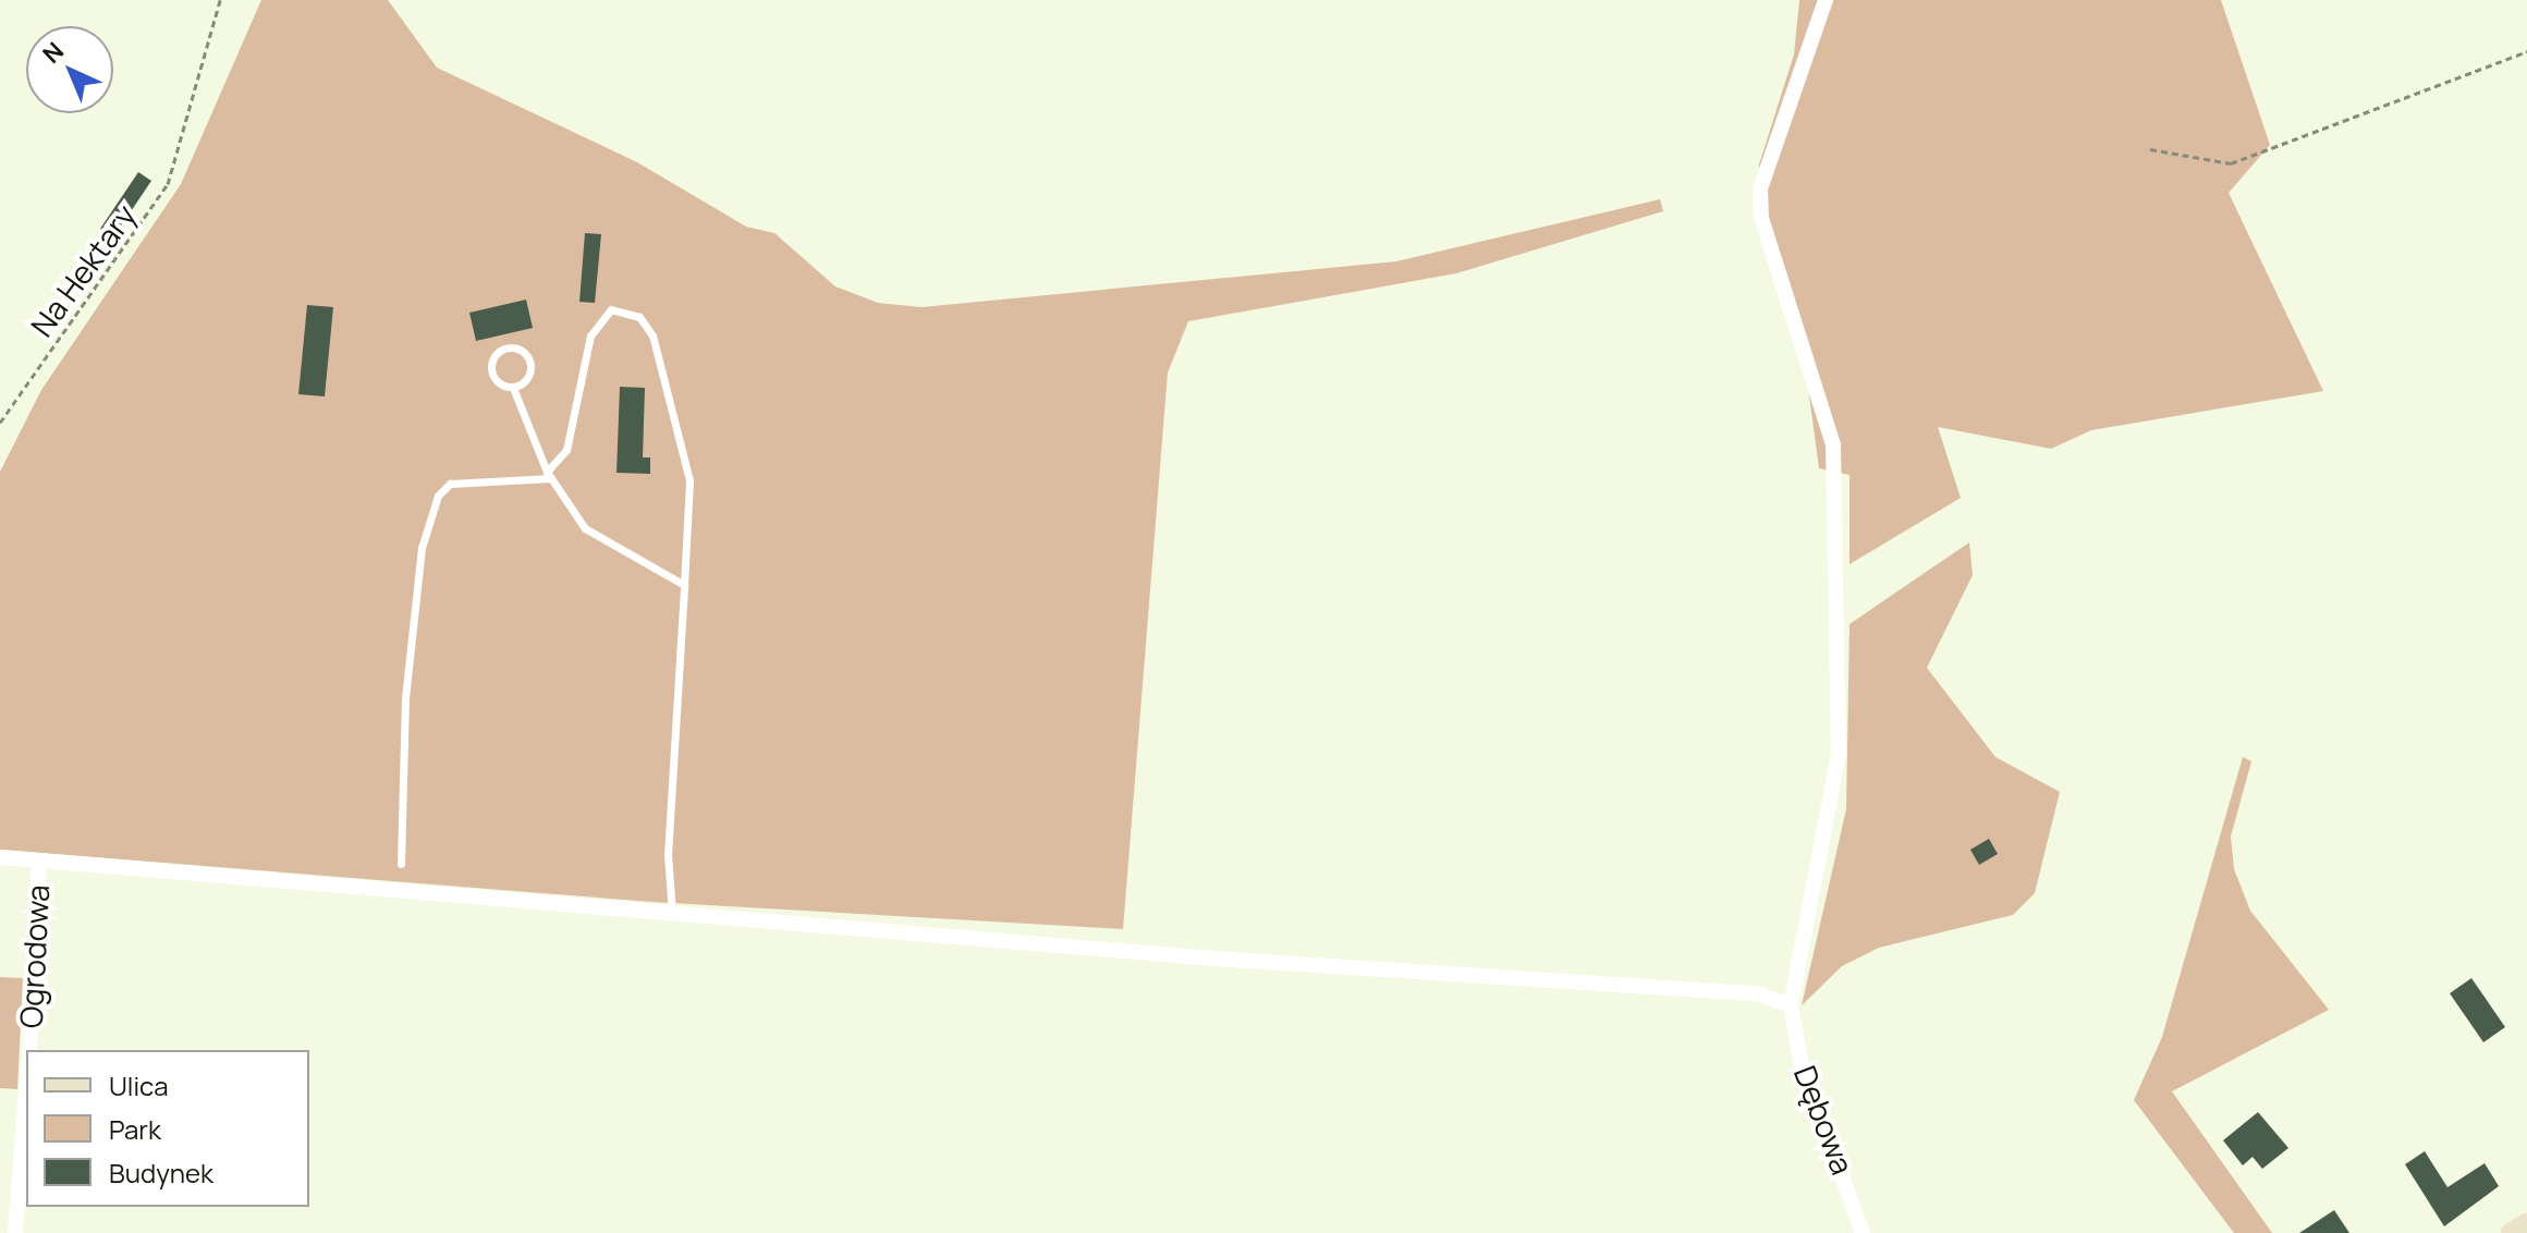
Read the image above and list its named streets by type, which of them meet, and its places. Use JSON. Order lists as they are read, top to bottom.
{
  "streets": {
    "street": ["Ogrodowa", "Dębowa"],
    "path": ["Na Hektary"]
  },
  "legend": ["Ulica", "Park", "Budynek"],
  "north": "top left"
}
